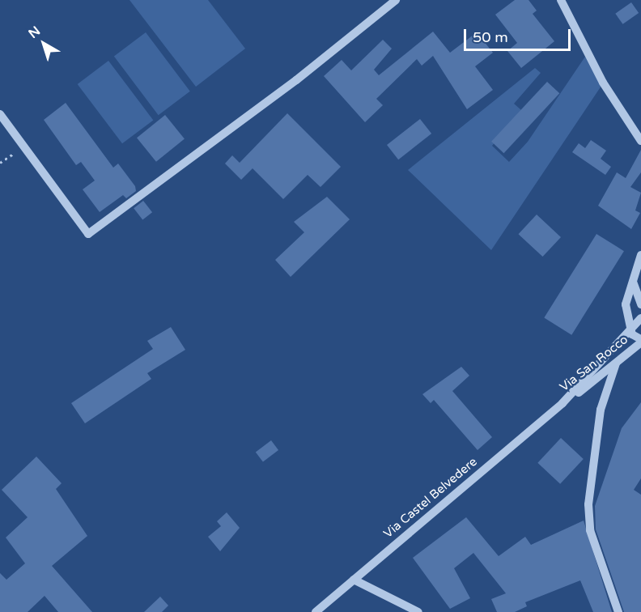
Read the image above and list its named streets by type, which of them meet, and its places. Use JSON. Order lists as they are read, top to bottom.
{
  "streets": {
    "street": ["Via San Rocco", "Via Castel Belvedere"]
  },
  "crossings": [
    ["Via San Rocco", "Via Castel Belvedere"]
  ],
  "scale_bar": "50 m",
  "north": "top left"
}
